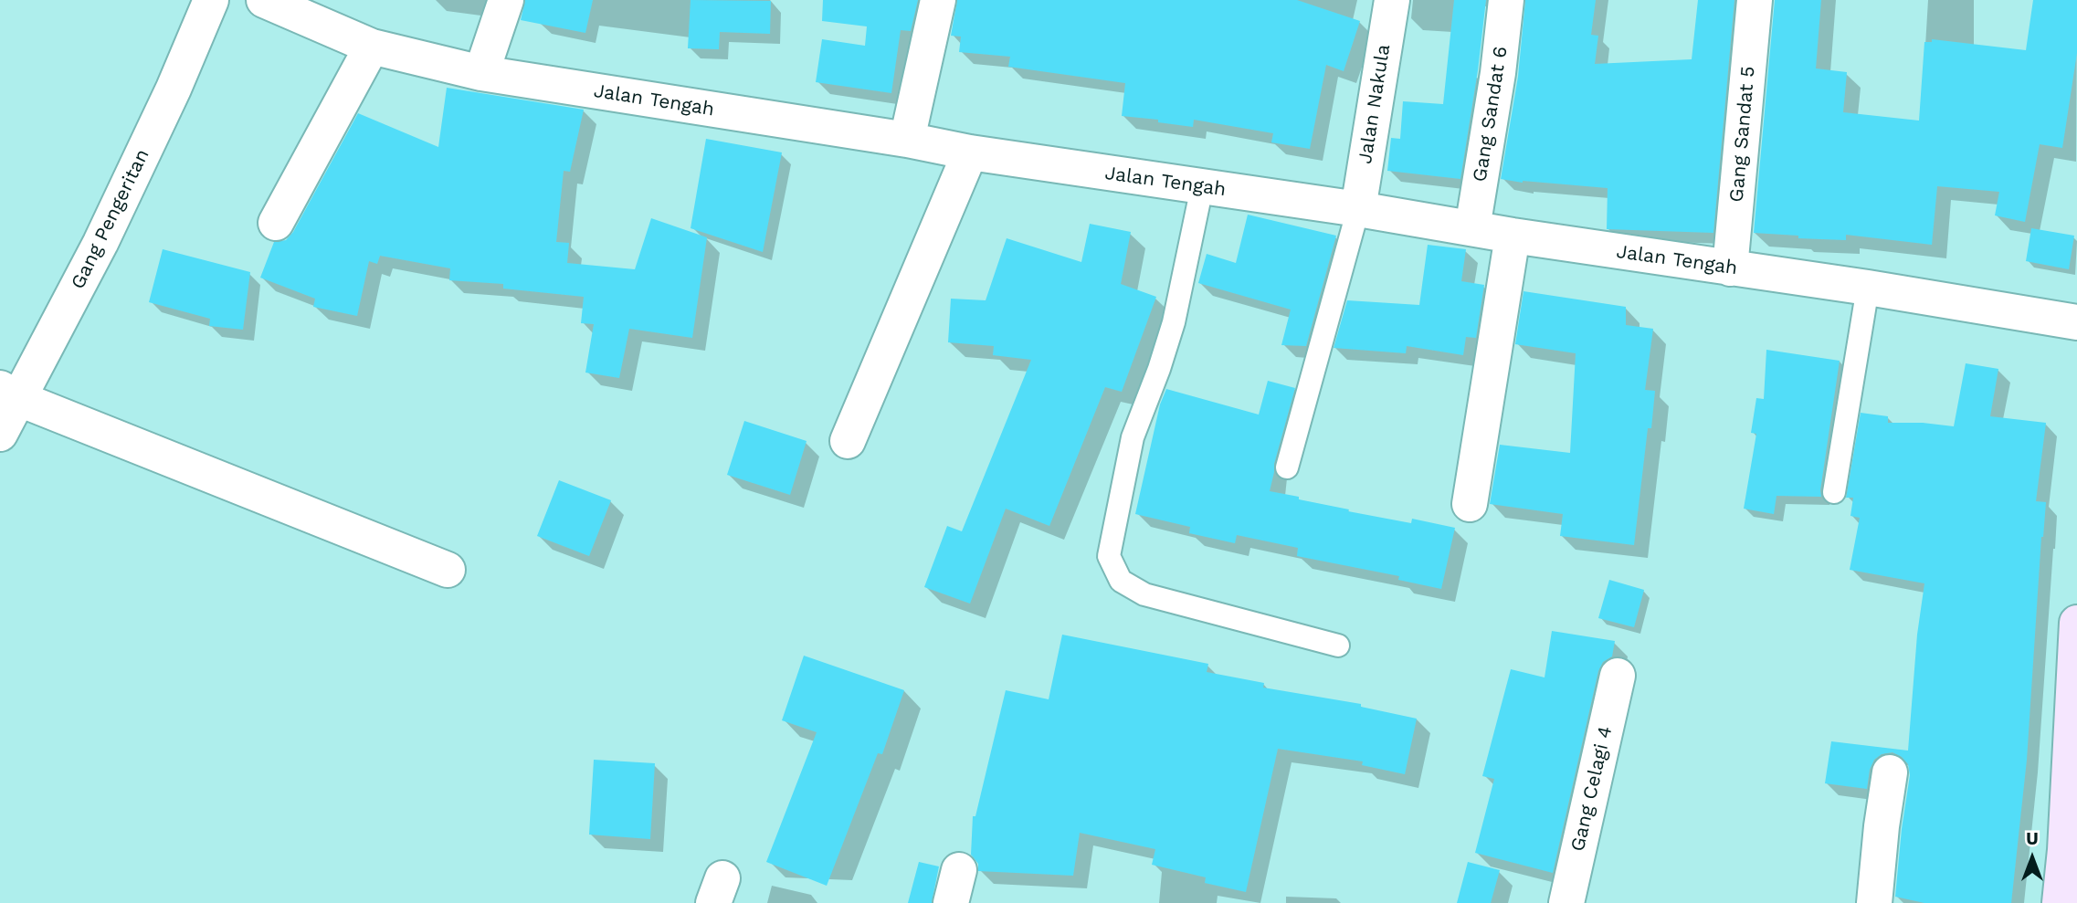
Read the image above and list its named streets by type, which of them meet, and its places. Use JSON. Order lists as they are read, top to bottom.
{
  "streets": {
    "street": [
      "Jalan Tengah",
      "Jalan Nakula",
      "Gang Sandat 6",
      "Gang Sandat 5",
      "Gang Pengeritan",
      "Gang Celagi 4"
    ]
  },
  "crossings": [
    ["Jalan Tengah", "Jalan Nakula"],
    ["Jalan Tengah", "Gang Sandat 6"],
    ["Jalan Tengah", "Gang Sandat 5"]
  ],
  "north": "top"
}
